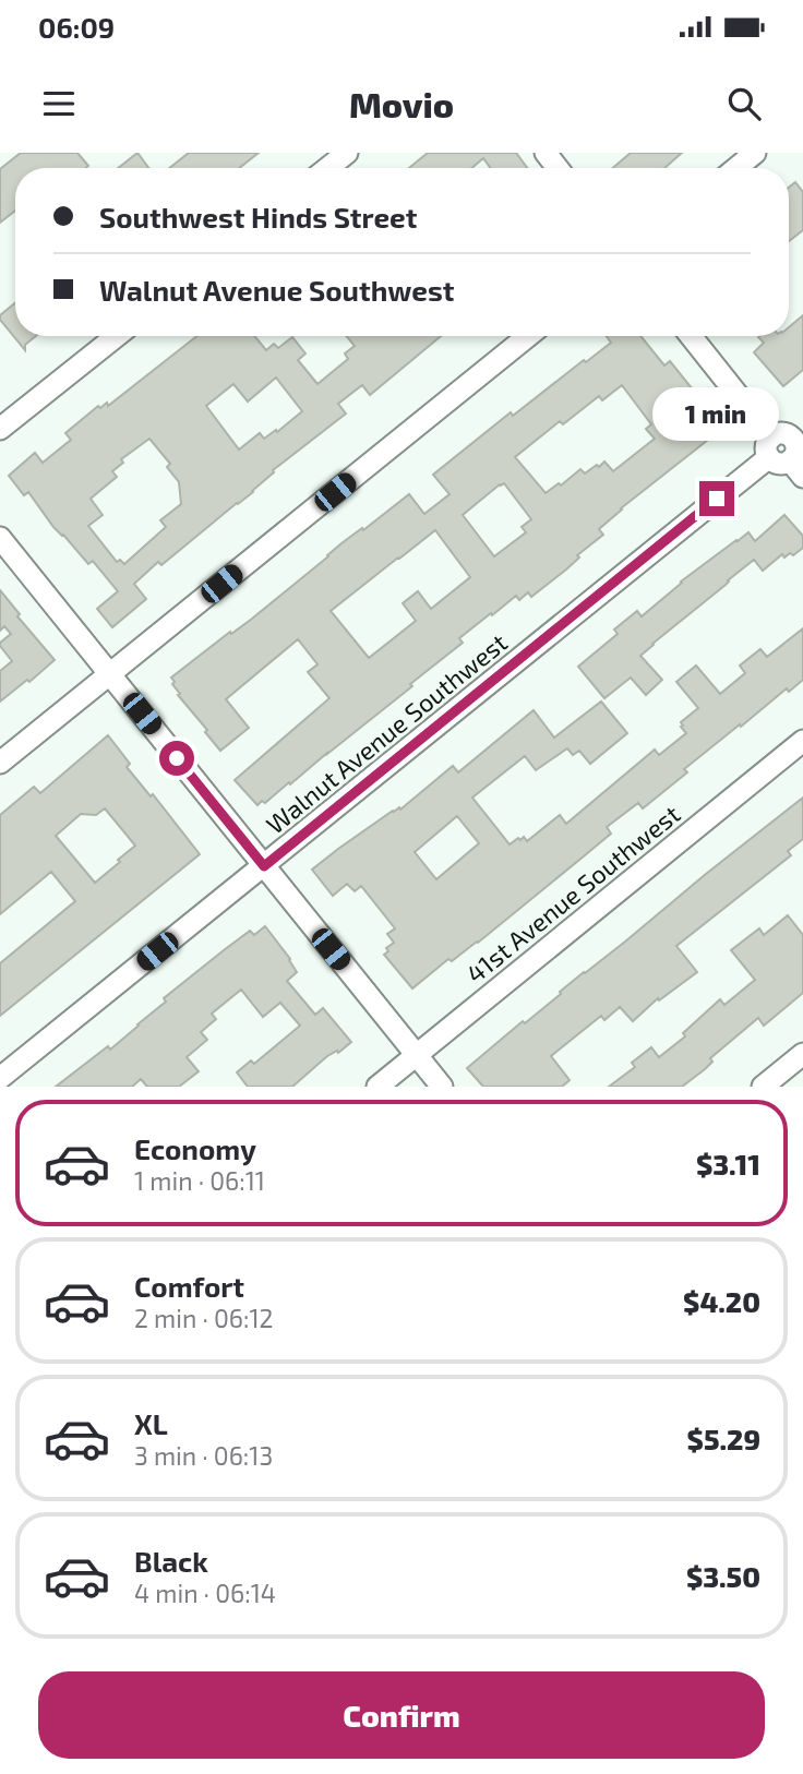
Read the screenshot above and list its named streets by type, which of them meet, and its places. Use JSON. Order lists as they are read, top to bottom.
{
  "streets": {
    "street": ["Walnut Avenue Southwest", "41st Avenue Southwest"]
  },
  "page": {
    "status": "06:09",
    "header": "Movio",
    "banner": ["Southwest Hinds Street", "Walnut Avenue Southwest"],
    "bubble": "1 min",
    "list": [
      {
        "name": "Economy",
        "note": "1 min · 06:11",
        "value": "$3.11"
      },
      {
        "name": "Comfort",
        "note": "2 min · 06:12",
        "value": "$4.20"
      },
      {
        "name": "XL",
        "note": "3 min · 06:13",
        "value": "$5.29"
      },
      {
        "name": "Black",
        "note": "4 min · 06:14",
        "value": "$3.50"
      }
    ],
    "buttons": "Confirm"
  }
}
